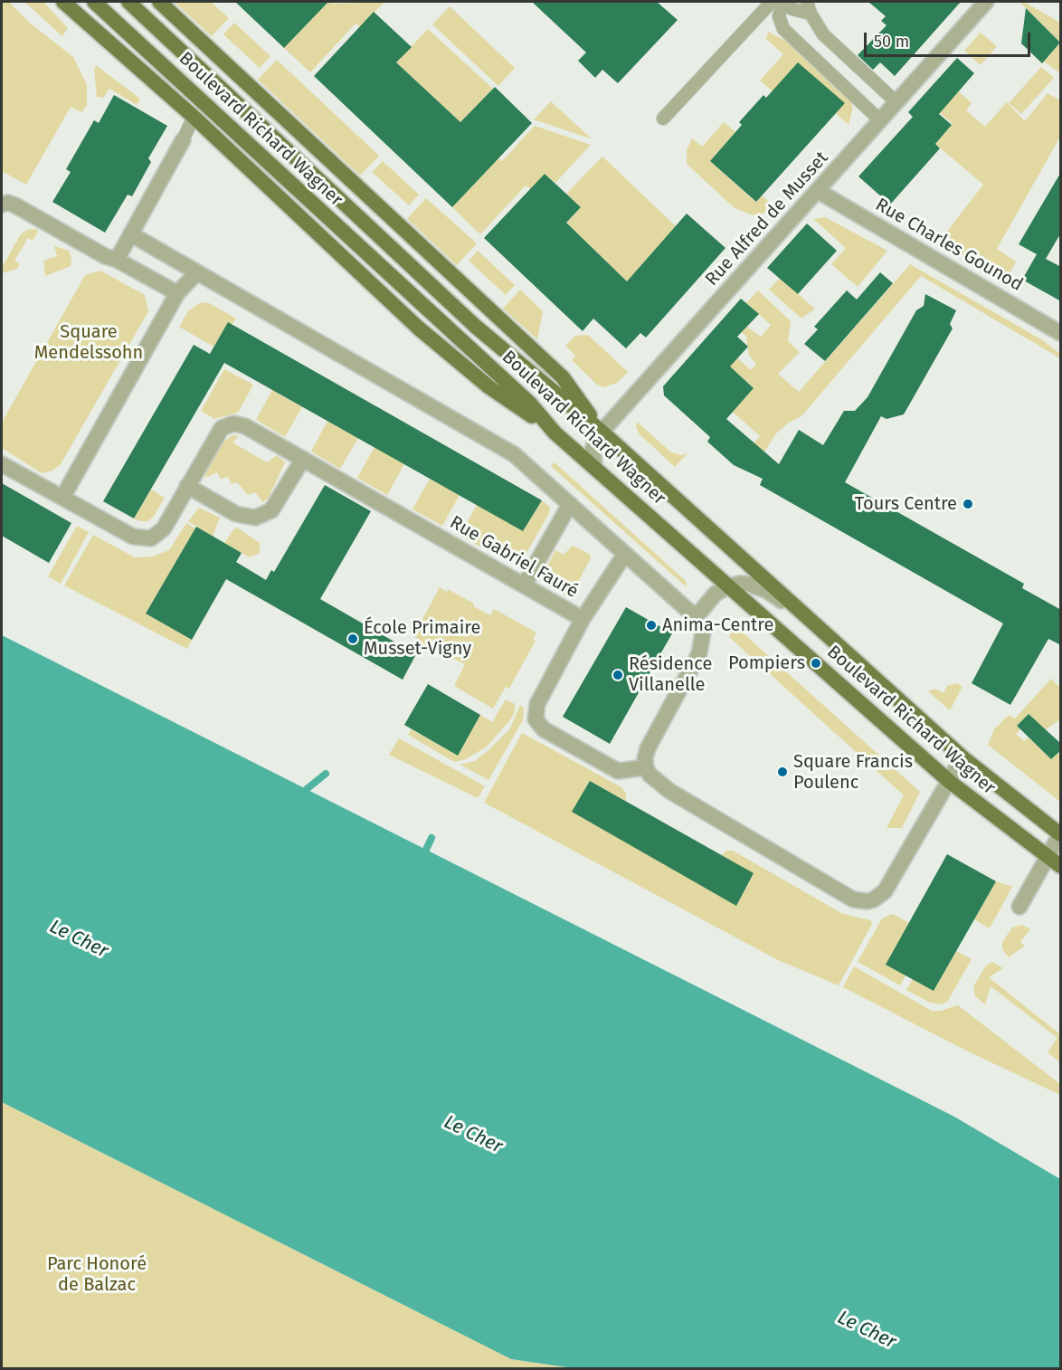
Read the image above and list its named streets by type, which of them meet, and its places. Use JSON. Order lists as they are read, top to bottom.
{
  "streets": {
    "main road": ["Boulevard Richard Wagner"],
    "street": ["Rue Alfred de Musset", "Rue Charles Gounod", "Rue Gabriel Fauré"]
  },
  "crossings": [
    ["Boulevard Richard Wagner", "Rue Alfred de Musset"],
    ["Rue Alfred de Musset", "Rue Charles Gounod"]
  ],
  "water": ["Le Cher"],
  "parks": ["Square Mendelssohn", "Parc Honoré de Balzac"],
  "places": [
    "Tours Centre",
    "Anima-Centre",
    "École Primaire Musset-Vigny",
    "Pompiers",
    "Résidence Villanelle",
    "Square Francis Poulenc"
  ],
  "scale_bar": "50 m"
}
